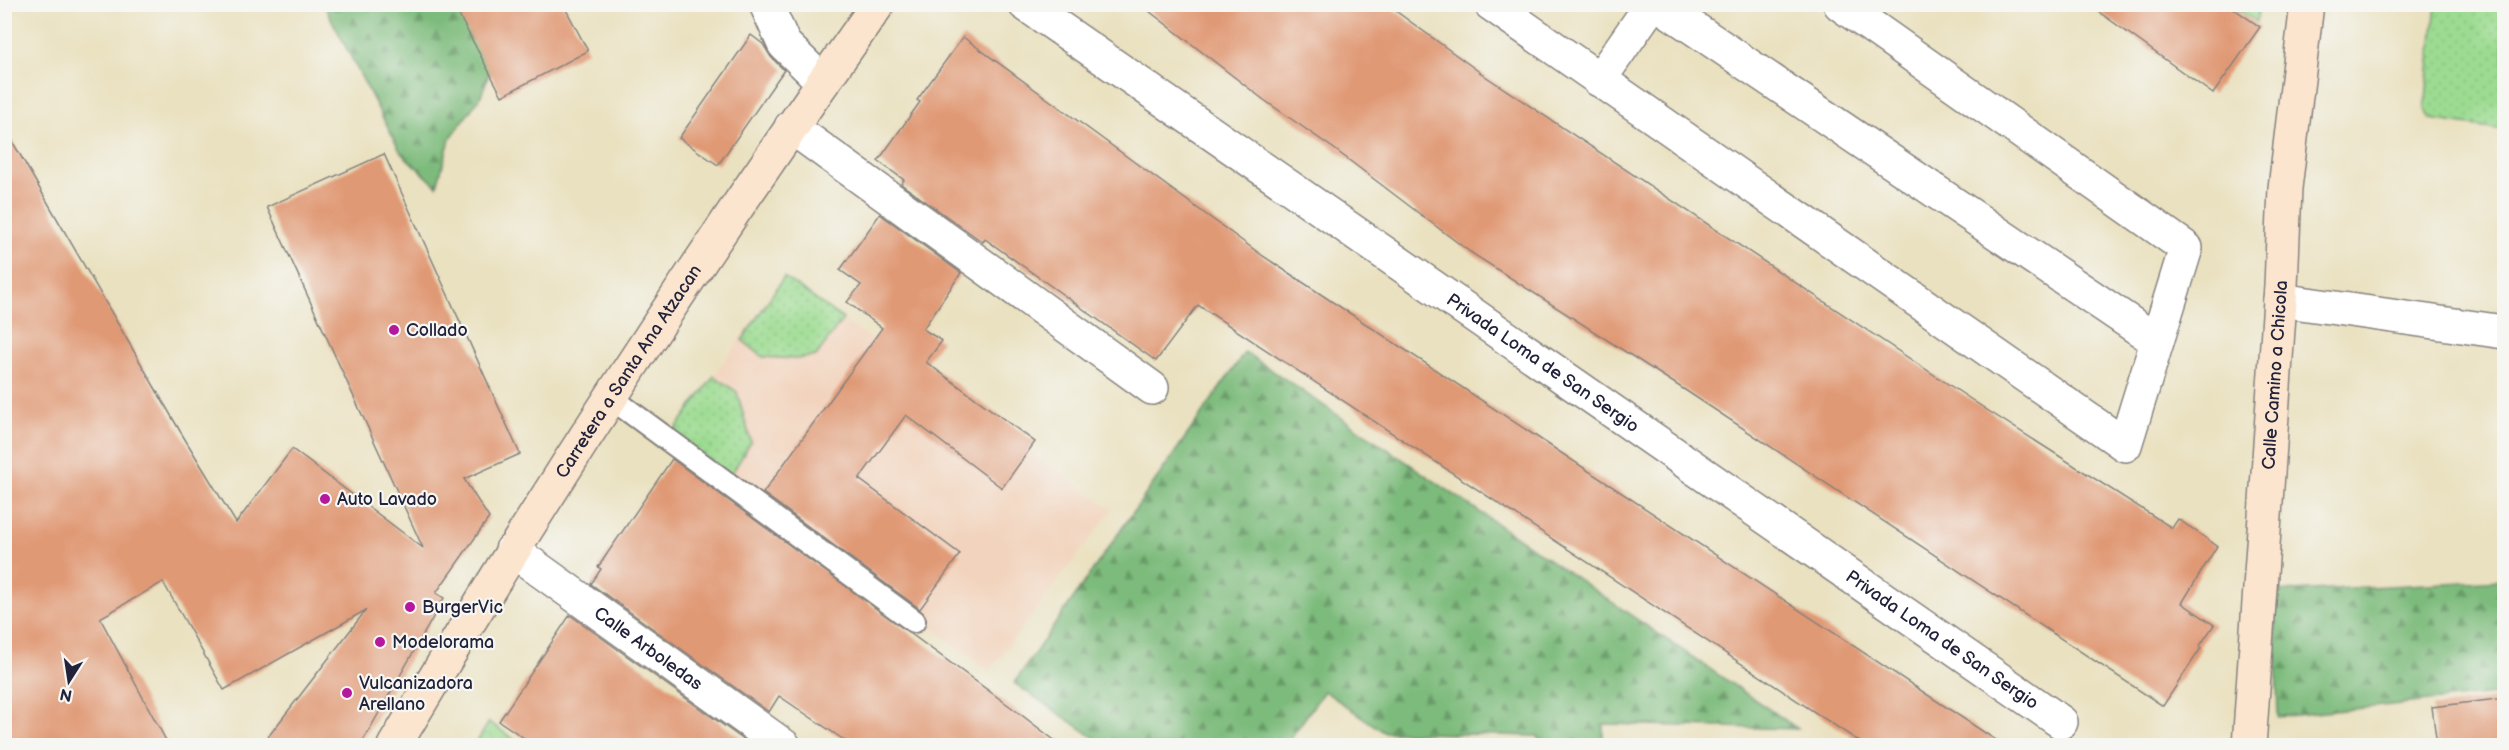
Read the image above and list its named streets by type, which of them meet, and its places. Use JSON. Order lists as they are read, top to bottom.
{
  "streets": {
    "street": [
      "Privada Loma de San Sergio",
      "Carretera a Santa Ana Atzacan",
      "Calle Camino a Chicola",
      "Calle Arboledas"
    ]
  },
  "crossings": [
    ["Carretera a Santa Ana Atzacan", "Calle Arboledas"]
  ],
  "places": [
    "Collado",
    "Auto Lavado",
    "BurgerVic",
    "Modelorama",
    "Vulcanizadora Arellano"
  ],
  "north": "bottom"
}
